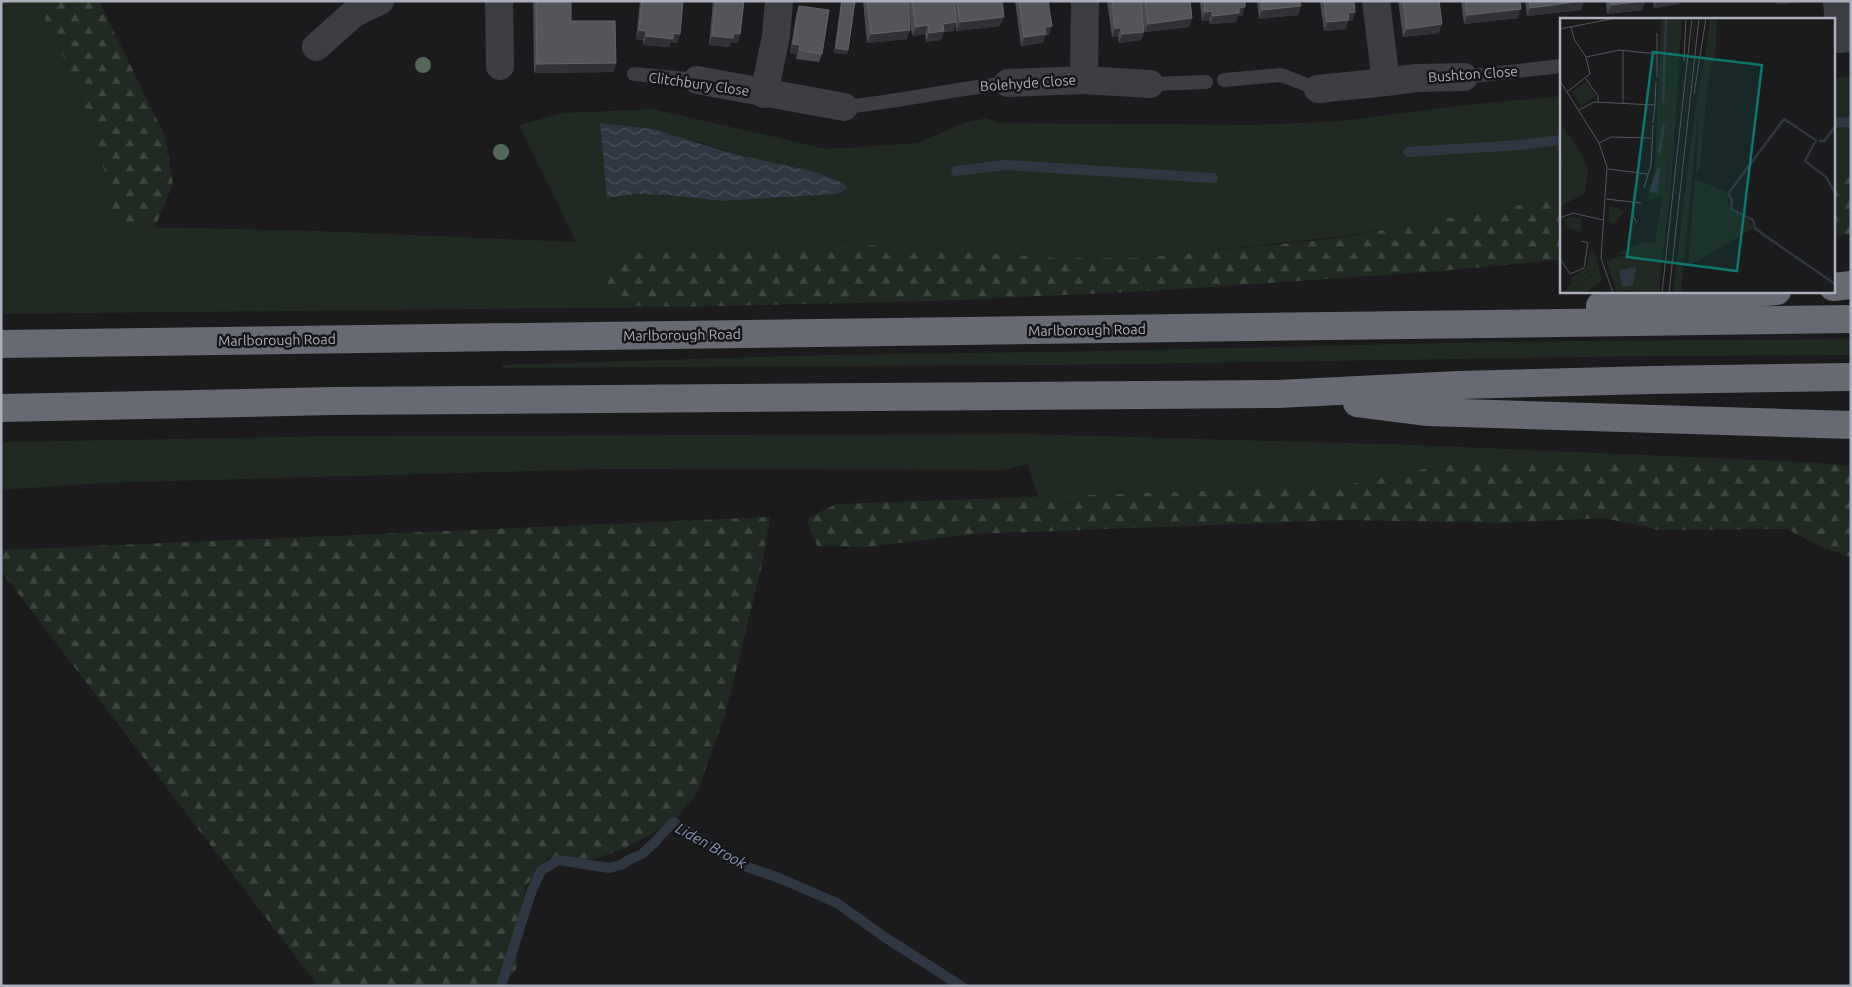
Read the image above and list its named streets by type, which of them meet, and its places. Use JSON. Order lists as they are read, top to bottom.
{
  "streets": {
    "highway": ["Marlborough Road"],
    "street": ["Bushton Close", "Bolehyde Close", "Clitchbury Close"]
  },
  "crossings": [
    ["Bolehyde Close", "Clitchbury Close"]
  ],
  "water": ["Liden Brook"]
}
